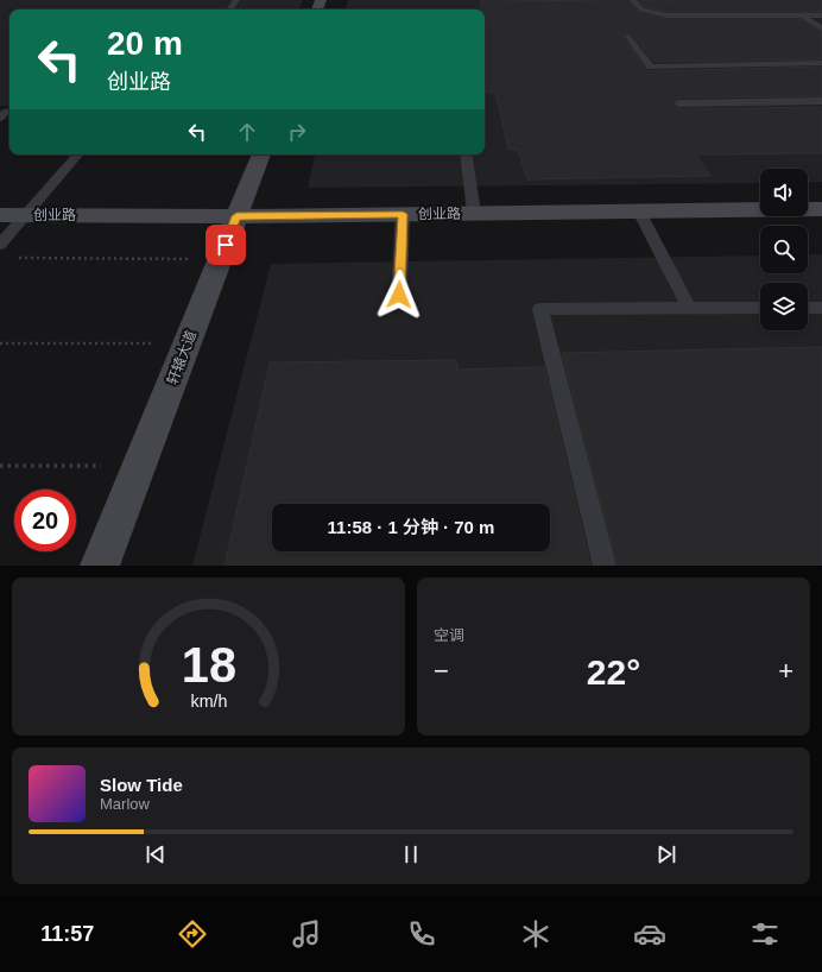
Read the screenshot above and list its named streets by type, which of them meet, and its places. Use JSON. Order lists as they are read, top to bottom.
{
  "streets": {
    "street": ["创业路", "轩辕大道"]
  },
  "crossings": [
    ["创业路", "轩辕大道"]
  ],
  "page": {
    "turn": ["20 m", "创业路"],
    "limit": "20",
    "trip": "11:58 · 1 分钟 · 70 m",
    "tile": "空调",
    "heat": ["−", "22°", "+"],
    "song": ["Slow Tide", "Marlow"],
    "tabs": "11:57",
    "gauge": ["18", "km/h"]
  }
}
